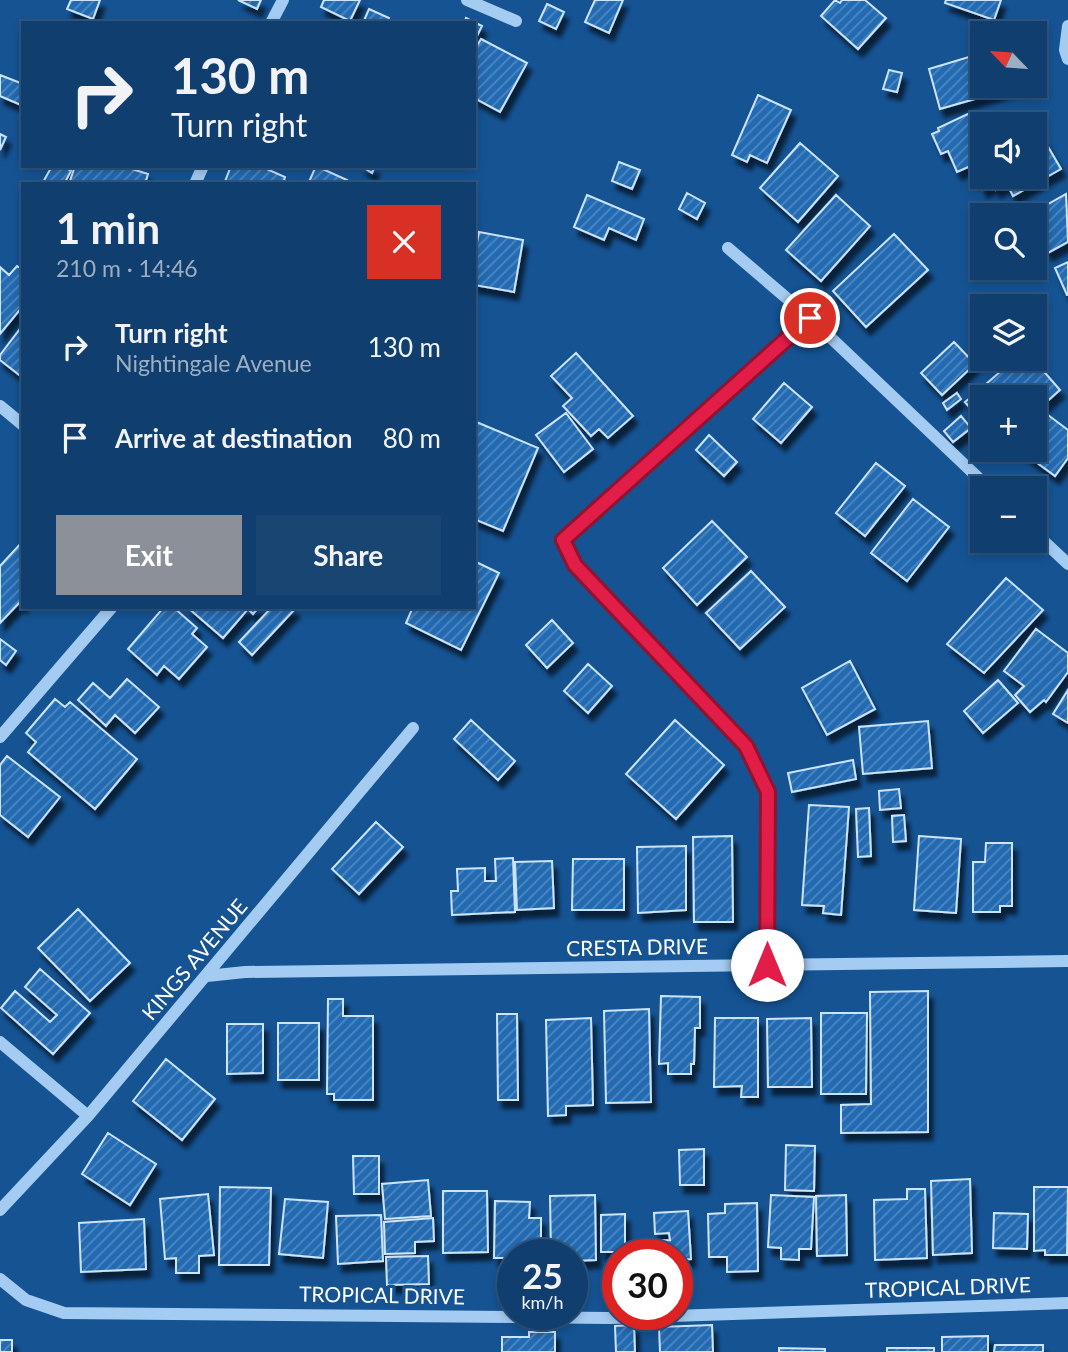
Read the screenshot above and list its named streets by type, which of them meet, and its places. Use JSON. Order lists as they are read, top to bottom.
{
  "streets": {
    "street": ["CRESTA DRIVE", "KINGS AVENUE", "TROPICAL DRIVE"]
  },
  "crossings": [
    ["CRESTA DRIVE", "KINGS AVENUE"]
  ],
  "north": "top left",
  "page": {
    "map_buttons": ["+", "−"],
    "turn": ["130 m", "Turn right"],
    "heading": ["1 min", "210 m · 14:46"],
    "list": [
      {
        "name": "Turn right",
        "note": "Nightingale Avenue",
        "value": "130 m"
      },
      {
        "name": "Arrive at destination",
        "value": "80 m"
      }
    ],
    "buttons": ["Exit", "Share"],
    "speed": "25 km/h",
    "limit": "30"
  }
}
